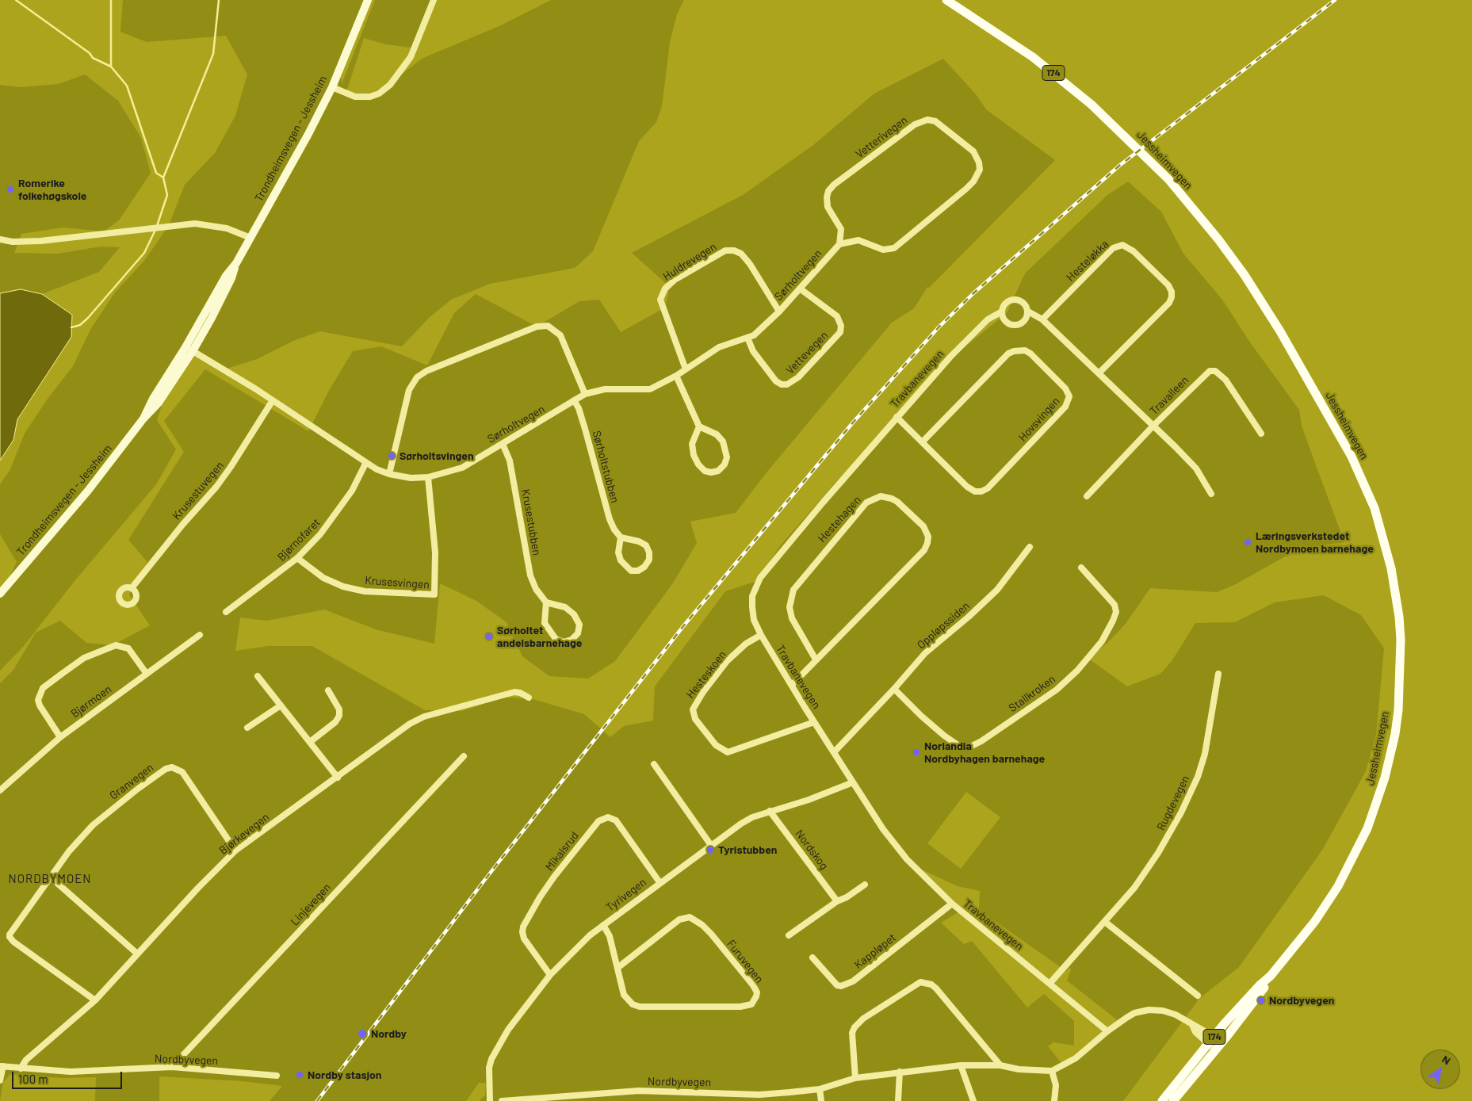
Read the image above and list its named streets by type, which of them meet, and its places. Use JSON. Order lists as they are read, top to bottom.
{
  "streets": {
    "main road": ["174", "Trondheimsvegen - Jessheim", "Jessheimvegen"],
    "street": [
      "Vetterivegen",
      "Hesteløkka",
      "Huldrevegen",
      "Sørholtvegen",
      "Vettevegen",
      "Travbanevegen",
      "Travalleen",
      "Hovsvingen",
      "Sørholtstubben",
      "Krusestuvegen",
      "Hestehagen",
      "Krusestubben",
      "Bjørnofaret",
      "Krusesvingen",
      "Oppløpssiden",
      "Hesteskoen",
      "Stallkroken",
      "Bjørmoen",
      "Granvegen",
      "Rugdevegen",
      "Bjørkevegen",
      "Nordskog",
      "Mikalsrud",
      "Tyrivegen",
      "Linjevegen",
      "Kappløpet",
      "Furuvegen",
      "Nordbyvegen"
    ]
  },
  "crossings": [
    ["Vetterivegen", "Sørholtvegen"],
    ["Trondheimsvegen - Jessheim", "Sørholtvegen"],
    ["Huldrevegen", "Sørholtvegen"],
    ["Sørholtvegen", "Vettevegen"],
    ["Sørholtvegen", "Sørholtstubben"],
    ["Sørholtvegen", "Krusestuvegen"],
    ["Sørholtvegen", "Krusestubben"],
    ["Sørholtvegen", "Bjørnofaret"],
    ["Sørholtvegen", "Krusesvingen"],
    ["Travbanevegen", "Hovsvingen"],
    ["Travbanevegen", "Hestehagen"],
    ["Travbanevegen", "Oppløpssiden"],
    ["Travbanevegen", "Hesteskoen"],
    ["Travbanevegen", "Rugdevegen"],
    ["Travbanevegen", "Tyrivegen"],
    ["Travbanevegen", "Kappløpet"],
    ["Bjørnofaret", "Krusesvingen"],
    ["Oppløpssiden", "Stallkroken"],
    ["Granvegen", "Bjørkevegen"],
    ["Bjørkevegen", "Nordbyvegen"],
    ["Nordskog", "Tyrivegen"],
    ["Mikalsrud", "Tyrivegen"],
    ["Tyrivegen", "Furuvegen"],
    ["Linjevegen", "Nordbyvegen"]
  ],
  "districts": ["NORDBYMOEN"],
  "places": [
    "Romerike folkehøgskole",
    "Sørholtsvingen",
    "Læringsverkstedet Nordbymoen barnehage",
    "Sørholtet andelsbarnehage",
    "Norlandia Nordbyhagen barnehage",
    "Tyristubben",
    "Nordbyvegen",
    "Nordby",
    "Nordby stasjon"
  ],
  "scale_bar": "100 m",
  "north": "top right"
}
